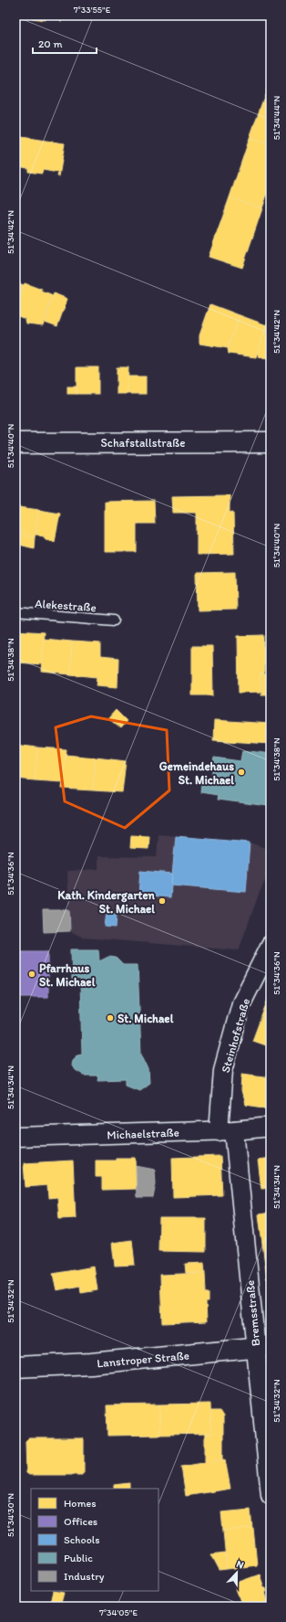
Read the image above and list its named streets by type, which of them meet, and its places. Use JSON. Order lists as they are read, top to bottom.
{
  "streets": {
    "street": [
      "Schafstallstraße",
      "Steinhofstraße",
      "Michaelstraße",
      "Bremsstraße",
      "Lanstroper Straße"
    ],
    "lane": ["Alekestraße"]
  },
  "crossings": [
    ["Steinhofstraße", "Michaelstraße"],
    ["Steinhofstraße", "Bremsstraße"],
    ["Michaelstraße", "Bremsstraße"],
    ["Bremsstraße", "Lanstroper Straße"]
  ],
  "places": [
    "Gemeindehaus St. Michael",
    "Kath. Kindergarten St. Michael",
    "Pfarrhaus St. Michael",
    "St. Michael"
  ],
  "legend": [
    "Homes",
    "Offices",
    "Schools",
    "Public",
    "Industry"
  ],
  "scale_bar": "20 m",
  "north": "top",
  "coordinates": [
    "7°33'55\"E",
    "51°34'44\"N",
    "51°34'42\"N",
    "51°34'40\"N",
    "51°34'38\"N",
    "51°34'36\"N",
    "51°34'34\"N",
    "51°34'32\"N",
    "51°34'30\"N",
    "7°34'05\"E"
  ]
}
